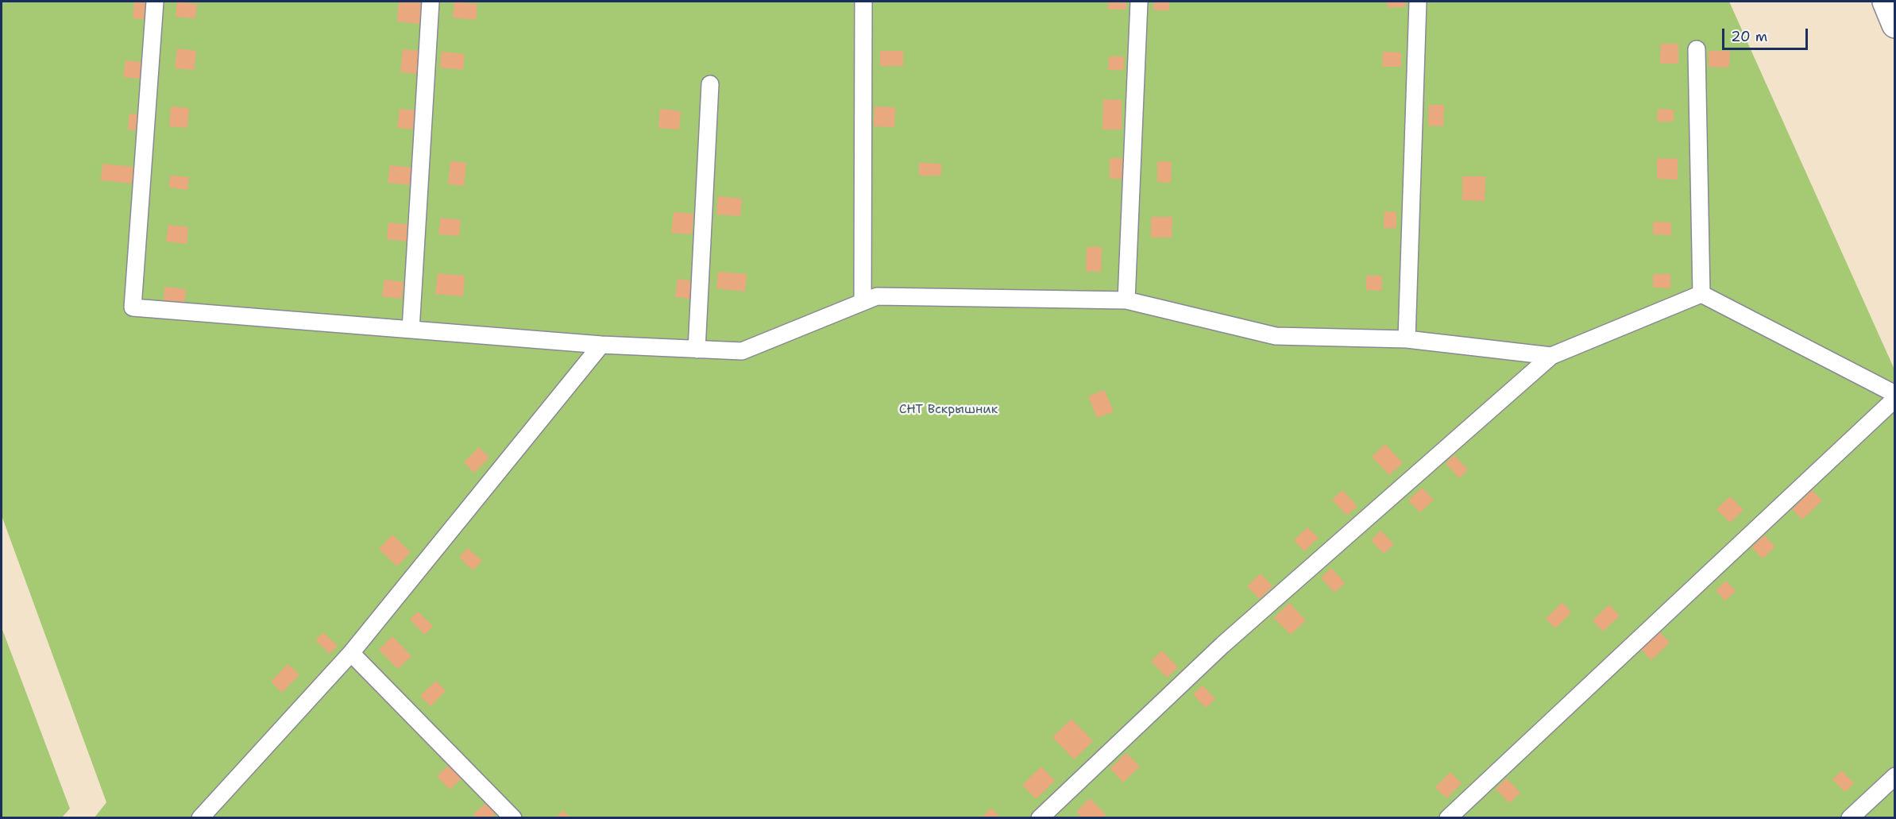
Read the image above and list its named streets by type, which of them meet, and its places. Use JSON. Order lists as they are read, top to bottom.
{
  "parks": ["СНТ Вскрышник"],
  "scale_bar": "20 m"
}
